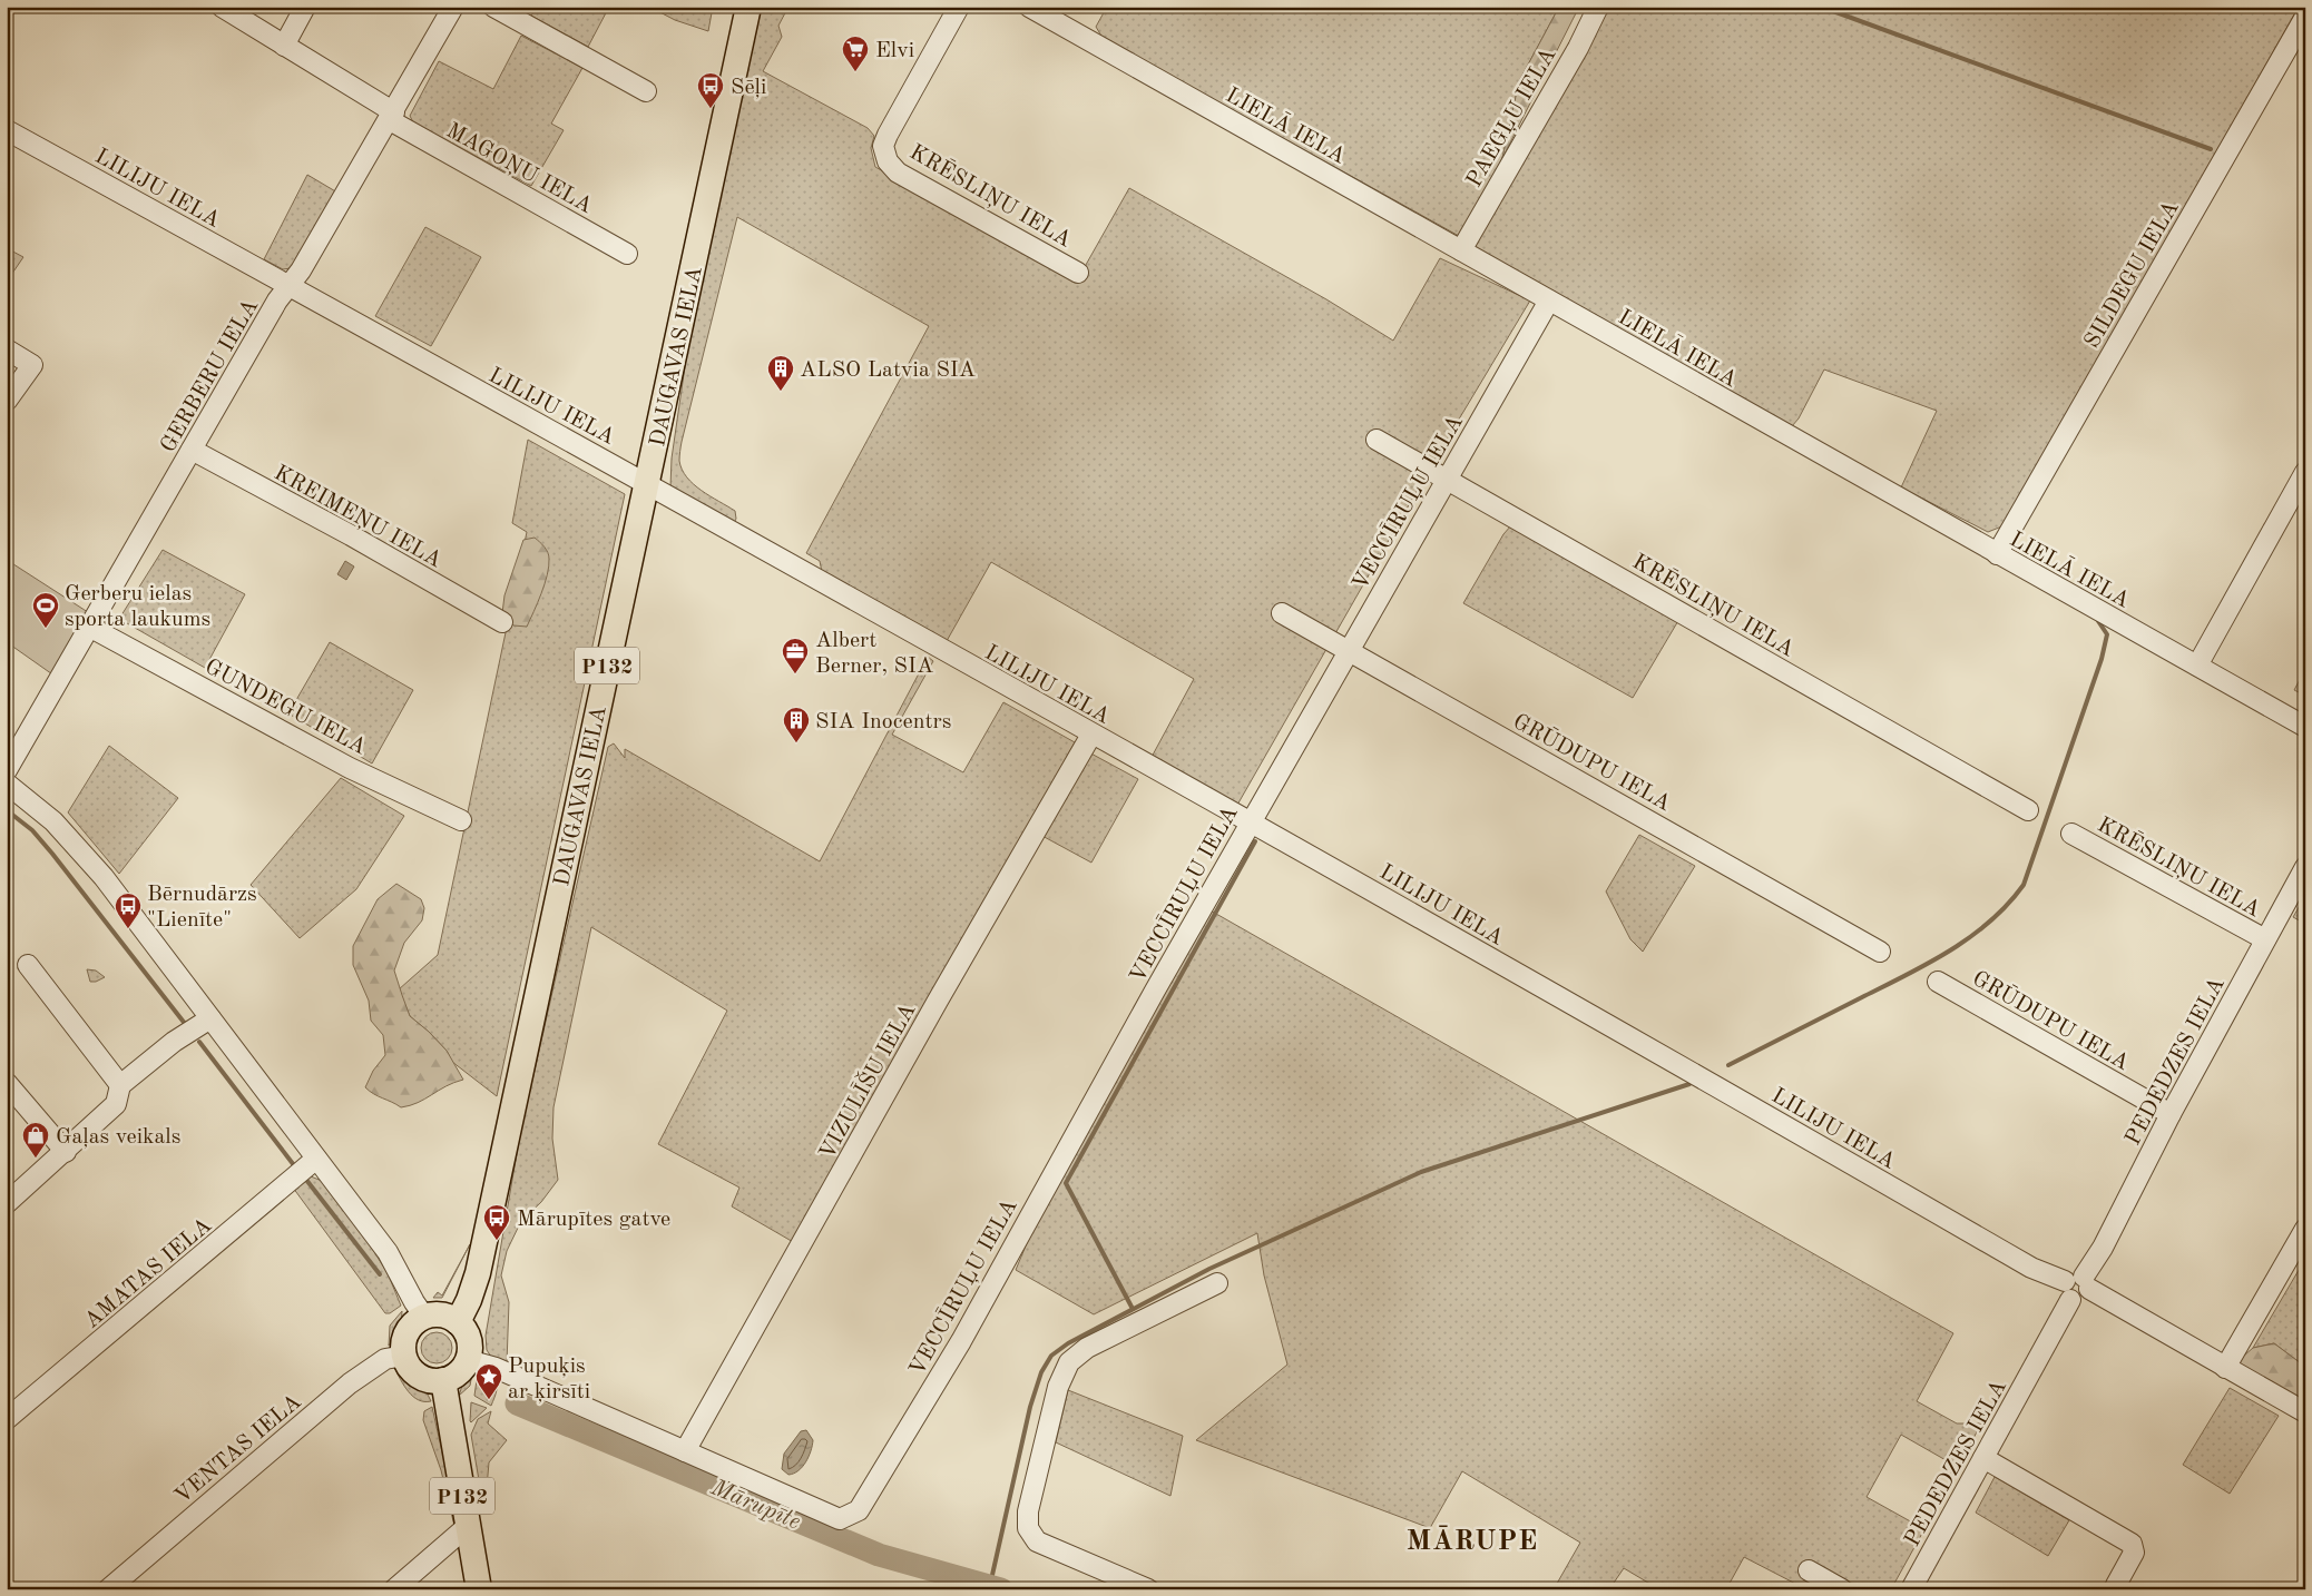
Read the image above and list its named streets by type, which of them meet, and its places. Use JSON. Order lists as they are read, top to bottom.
{
  "streets": {
    "main road": ["DAUGAVAS IELA", "P132"],
    "street": [
      "PAEGĻU IELA",
      "LIELĀ IELA",
      "MAGOŅU IELA",
      "LILIJU IELA",
      "KRĒSLIŅU IELA",
      "SILDEGU IELA",
      "GERBERU IELA",
      "VECCĪRUĻU IELA",
      "KREIMEŅU IELA",
      "GUNDEGU IELA",
      "GRŪDUPU IELA",
      "PEDEDZES IELA",
      "VIZULĪŠU IELA",
      "AMATAS IELA",
      "VENTAS IELA"
    ]
  },
  "crossings": [
    ["PAEGĻU IELA", "LIELĀ IELA"],
    ["LIELĀ IELA", "SILDEGU IELA"],
    ["LIELĀ IELA", "VECCĪRUĻU IELA"],
    ["MAGOŅU IELA", "GERBERU IELA"],
    ["LILIJU IELA", "DAUGAVAS IELA"],
    ["LILIJU IELA", "GERBERU IELA"],
    ["LILIJU IELA", "VECCĪRUĻU IELA"],
    ["LILIJU IELA", "PEDEDZES IELA"],
    ["LILIJU IELA", "VIZULĪŠU IELA"],
    ["KRĒSLIŅU IELA", "VECCĪRUĻU IELA"],
    ["KRĒSLIŅU IELA", "PEDEDZES IELA"],
    ["DAUGAVAS IELA", "P132"],
    ["DAUGAVAS IELA", "VENTAS IELA"],
    ["GERBERU IELA", "KREIMEŅU IELA"],
    ["GERBERU IELA", "GUNDEGU IELA"],
    ["VECCĪRUĻU IELA", "GRŪDUPU IELA"],
    ["VECCĪRUĻU IELA", "VIZULĪŠU IELA"],
    ["P132", "VENTAS IELA"],
    ["GRŪDUPU IELA", "PEDEDZES IELA"]
  ],
  "districts": ["MĀRUPE"],
  "water": ["Mārupīte"],
  "places": {
    "supermarket": ["Elvi"],
    "bus stop": ["Sēļi", "Bērnudārzs \"Lienīte\"", "Mārupītes gatve"],
    "building": ["ALSO Latvia SIA", "SIA Inocentrs"],
    "sports": ["Gerberu ielas sporta laukums"],
    "office": ["Albert Berner, SIA"],
    "shop": ["Gaļas veikals"],
    "place": ["Pupuķis ar ķirsīti"]
  }
}
